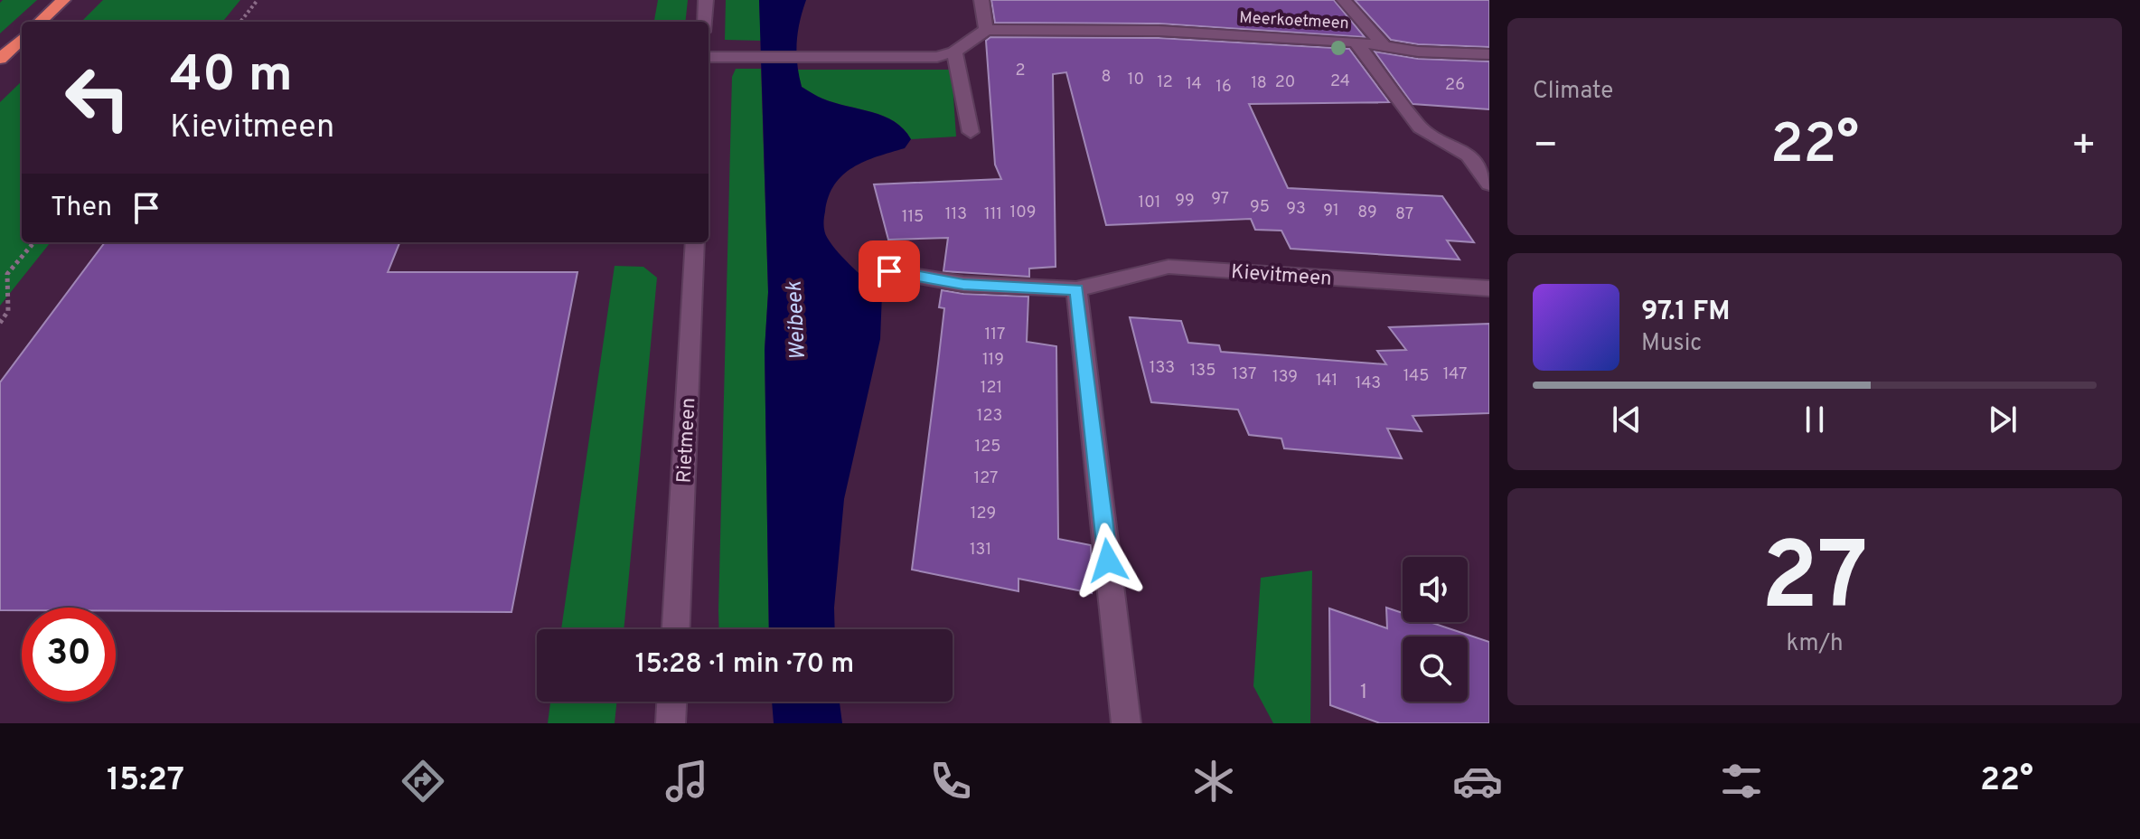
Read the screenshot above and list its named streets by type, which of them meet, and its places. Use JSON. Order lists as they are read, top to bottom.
{
  "streets": {
    "street": ["Meerkoetmeen", "Kievitmeen", "Rietmeen"]
  },
  "water": ["Weibeek"],
  "house_numbers": [
    "2",
    "8",
    "10",
    "24",
    "12",
    "20",
    "18",
    "14",
    "26",
    "16",
    "97",
    "99",
    "101",
    "95",
    "93",
    "91",
    "109",
    "89",
    "113",
    "111",
    "87",
    "115",
    "117",
    "119",
    "133",
    "135",
    "137",
    "147",
    "145",
    "139",
    "141",
    "143",
    "121",
    "123",
    "125",
    "127",
    "129",
    "131",
    "1"
  ],
  "page": {
    "tile": [
      "Climate",
      ["27", "km/h"]
    ],
    "turn": ["40 m", "Kievitmeen"],
    "heat": ["−", "22°", "+"],
    "then": "Then",
    "song": ["97.1 FM", "Music"],
    "limit": "30",
    "trip": "15:28 · 1 min · 70 m",
    "tabs": ["15:27", "22°"]
  }
}
